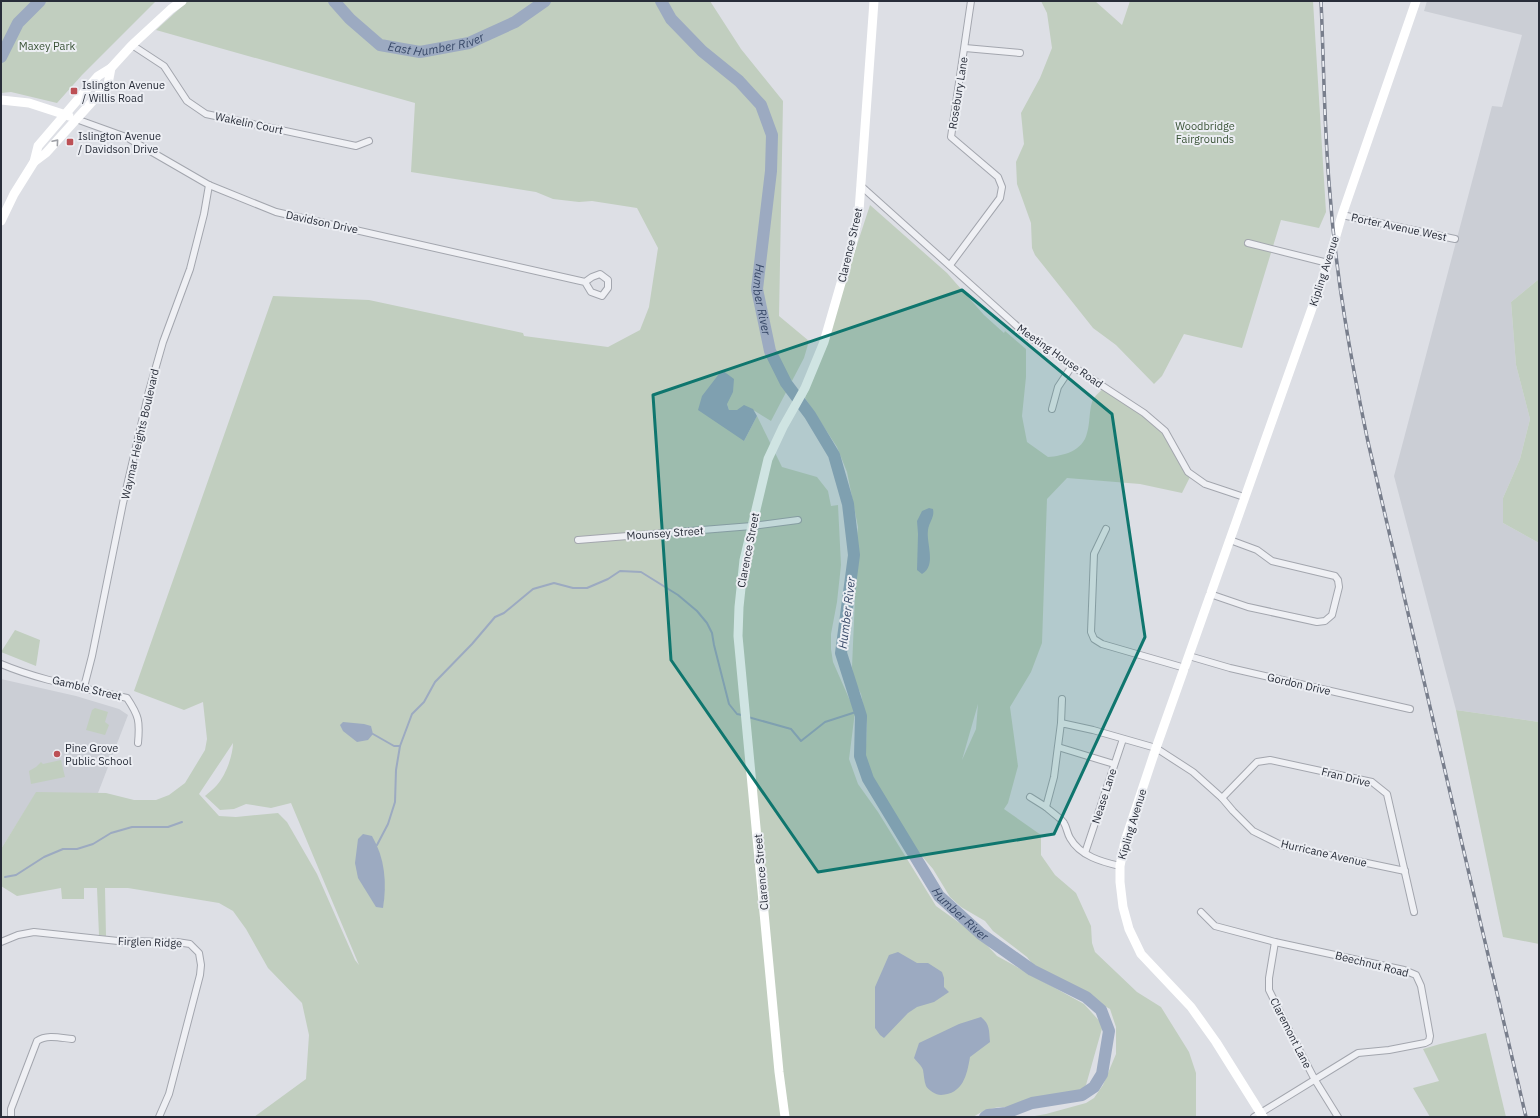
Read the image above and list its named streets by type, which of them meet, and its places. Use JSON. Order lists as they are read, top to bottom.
{
  "streets": {
    "street": [
      "Rosebury Lane",
      "Wakelin Court",
      "Davidson Drive",
      "Porter Avenue West",
      "Clarence Street",
      "Kipling Avenue",
      "Meeting House Road",
      "Waymar Heights Boulevard",
      "Mounsey Street",
      "Gordon Drive",
      "Gamble Street",
      "Fran Drive",
      "Nease Lane",
      "Hurricane Avenue",
      "Firglen Ridge",
      "Beechnut Road",
      "Claremont Lane"
    ]
  },
  "crossings": [
    ["Rosebury Lane", "Meeting House Road"],
    ["Davidson Drive", "Waymar Heights Boulevard"],
    ["Porter Avenue West", "Kipling Avenue"],
    ["Clarence Street", "Meeting House Road"],
    ["Clarence Street", "Mounsey Street"],
    ["Kipling Avenue", "Meeting House Road"],
    ["Kipling Avenue", "Gordon Drive"],
    ["Kipling Avenue", "Hurricane Avenue"],
    ["Kipling Avenue", "Beechnut Road"],
    ["Waymar Heights Boulevard", "Gamble Street"],
    ["Fran Drive", "Hurricane Avenue"],
    ["Nease Lane", "Hurricane Avenue"],
    ["Beechnut Road", "Claremont Lane"]
  ],
  "water": ["East Humber River", "Humber River"],
  "parks": ["Maxey Park", "Woodbridge Fairgrounds"],
  "places": {
    "transit": ["Islington Avenue / Willis Road", "Islington Avenue / Davidson Drive"],
    "other": ["Pine Grove Public School"]
  }
}
